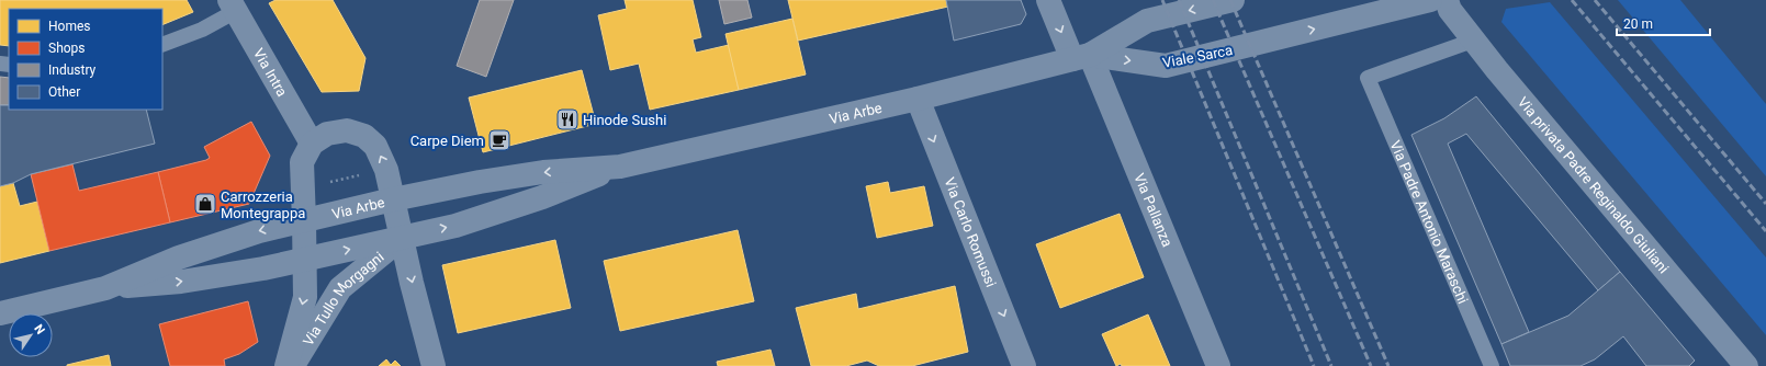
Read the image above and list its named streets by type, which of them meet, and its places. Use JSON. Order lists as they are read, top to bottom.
{
  "streets": {
    "street": [
      "Viale Sarca",
      "Via Intra",
      "Via Arbe",
      "Via privata Padre Reginaldo Giuliani",
      "Via Pallanza",
      "Via Carlo Romussi",
      "Via Tullo Morgagni"
    ],
    "lane": ["Via Padre Antonio Maraschi"]
  },
  "crossings": [
    ["Viale Sarca", "Via Arbe"],
    ["Viale Sarca", "Via Pallanza"],
    ["Via Intra", "Via Tullo Morgagni"],
    ["Via Arbe", "Via Pallanza"],
    ["Via Arbe", "Via Carlo Romussi"],
    ["Via Arbe", "Via Tullo Morgagni"],
    ["Via privata Padre Reginaldo Giuliani", "Via Padre Antonio Maraschi"]
  ],
  "one_way": ["Via Carlo Romussi"],
  "places": {
    "restaurant": ["Hinode Sushi"],
    "cafe": ["Carpe Diem"],
    "shop": ["Carrozzeria Montegrappa"]
  },
  "legend": [
    "Homes",
    "Shops",
    "Industry",
    "Other"
  ],
  "scale_bar": "20 m",
  "north": "top right"
}
